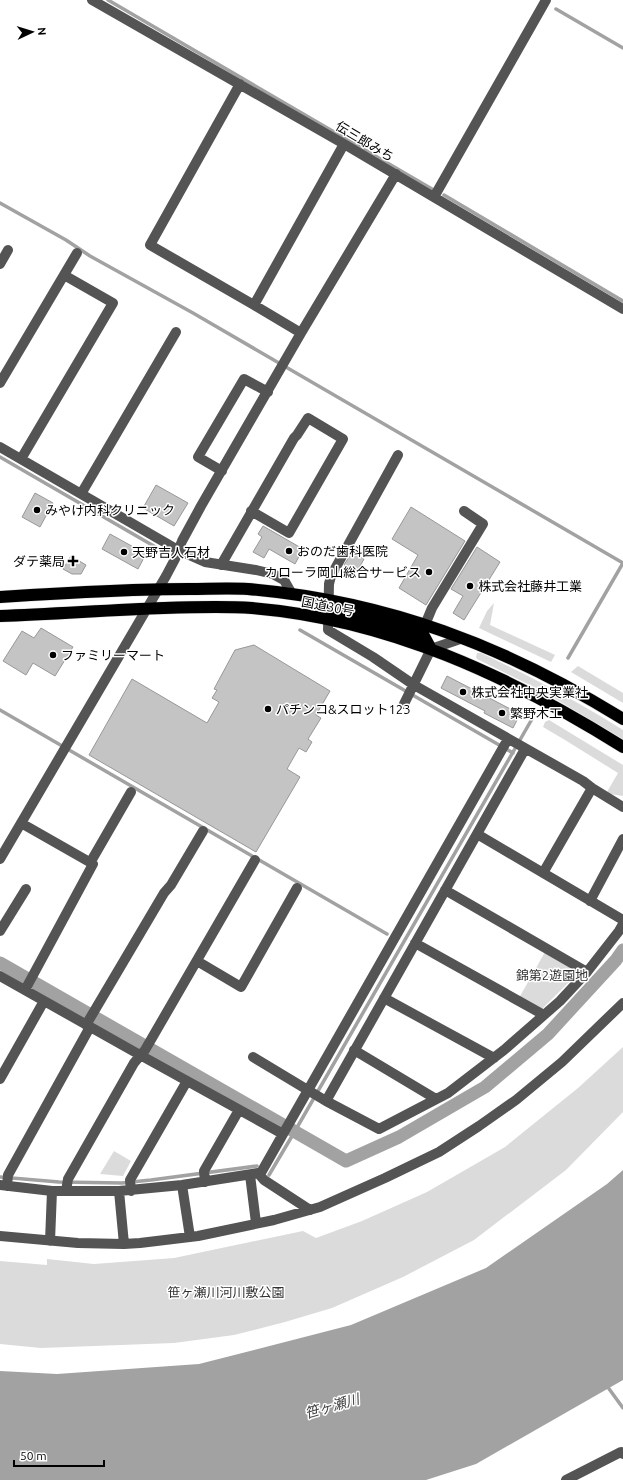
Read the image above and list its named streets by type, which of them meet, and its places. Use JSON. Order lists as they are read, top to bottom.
{
  "streets": {
    "highway": ["国道30号"],
    "street": ["伝三郎みち"]
  },
  "water": ["笹ヶ瀬川"],
  "parks": ["錦第2遊園地", "笹ヶ瀬川河川敷公園"],
  "places": {
    "other": [
      "みやけ内科クリニック",
      "おのだ歯科医院",
      "天野吉人石材",
      "カローラ岡山総合サービス",
      "株式会社藤井工業",
      "ファミリーマート",
      "株式会社中央実業社",
      "パチンコ&スロット123",
      "繁野木工"
    ],
    "health": ["ダテ薬局"]
  },
  "scale_bar": "50 m",
  "north": "right"
}
